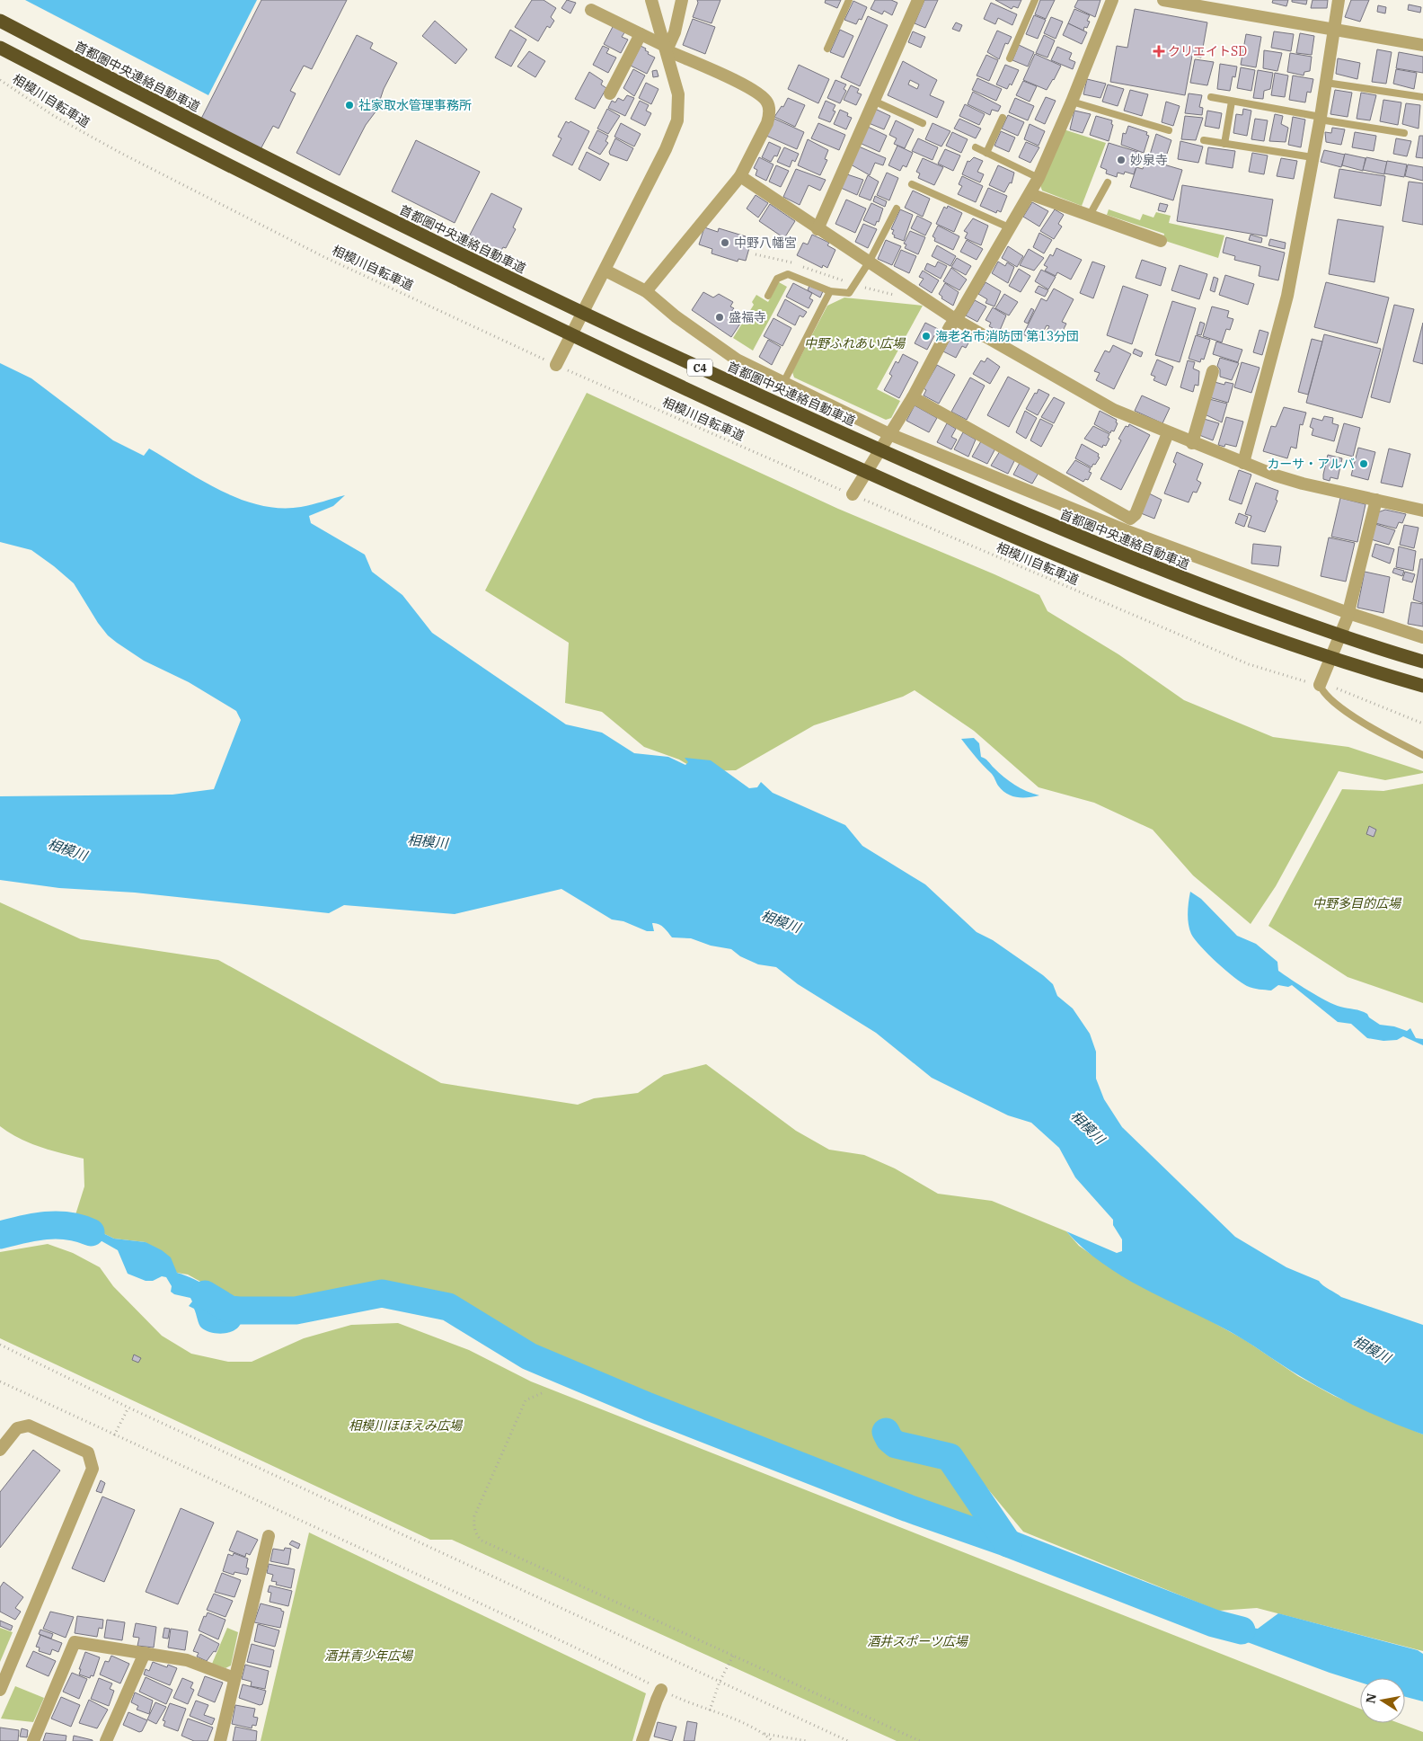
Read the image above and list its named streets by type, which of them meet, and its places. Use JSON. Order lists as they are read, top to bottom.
{
  "streets": {
    "highway": ["首都圏中央連絡自動車道", "C4"],
    "path": ["相模川自転車道"]
  },
  "water": ["相模川"],
  "parks": [
    "中野ふれあい広場",
    "中野多目的広場",
    "相模川ほほえみ広場",
    "酒井スポーツ広場",
    "酒井青少年広場"
  ],
  "places": {
    "health": ["クリエイトSD"],
    "other": [
      "社家取水管理事務所",
      "妙泉寺",
      "中野八幡宮",
      "盛福寺",
      "海老名市消防団 第13分団",
      "カーサ・アルバ"
    ]
  },
  "north": "left"
}
